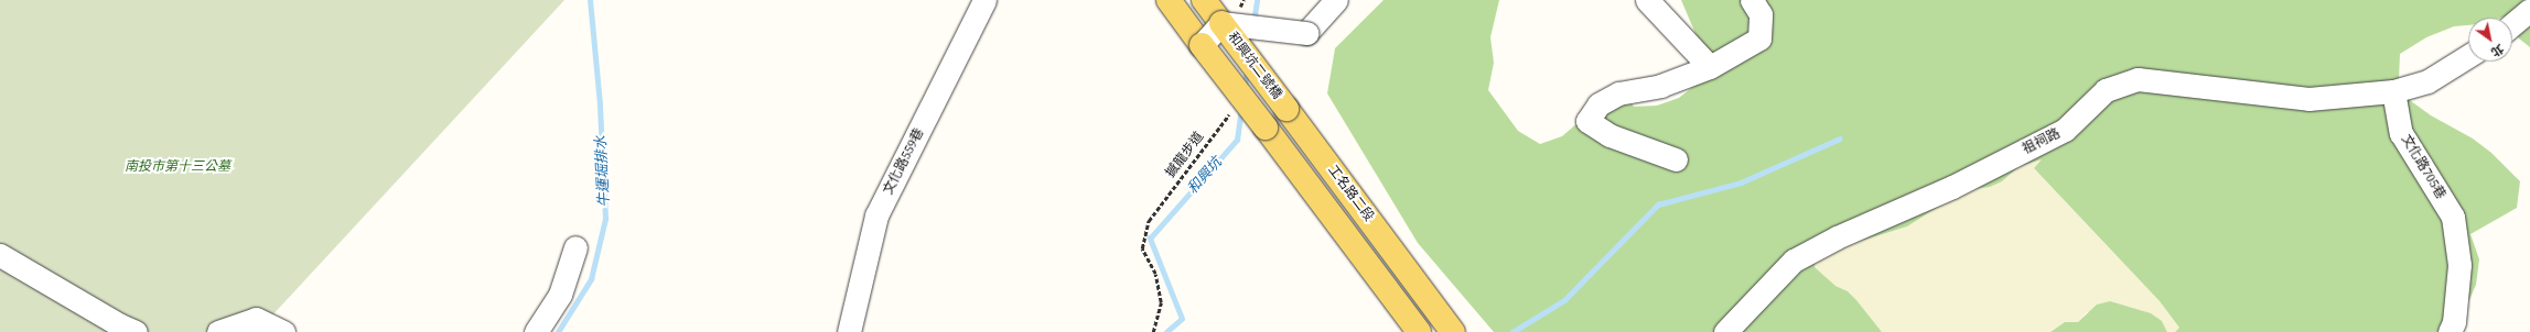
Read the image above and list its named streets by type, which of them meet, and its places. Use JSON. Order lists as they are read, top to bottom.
{
  "streets": {
    "main road": ["和興坑二號橋", "工名路二段"],
    "lane": ["祖祠路", "文化路559巷", "文化路705巷"],
    "path": ["撼龍步道"]
  },
  "crossings": [
    ["和興坑二號橋", "工名路二段"],
    ["祖祠路", "文化路705巷"]
  ],
  "water": ["牛運堀排水", "和興坑"],
  "parks": ["南投市第十三公墓"],
  "north": "bottom right"
}
